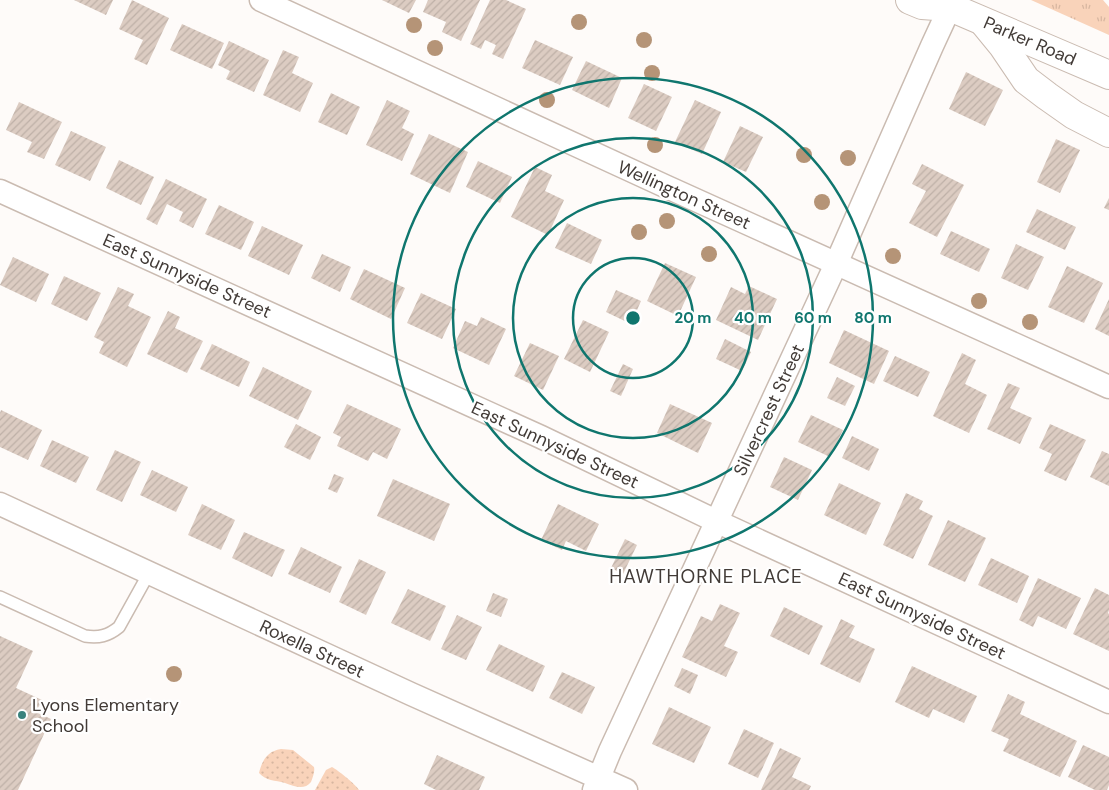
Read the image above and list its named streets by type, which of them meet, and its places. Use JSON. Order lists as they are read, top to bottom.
{
  "streets": {
    "main road": ["Parker Road"],
    "street": [
      "Wellington Street",
      "East Sunnyside Street",
      "Silvercrest Street",
      "Roxella Street"
    ]
  },
  "crossings": [
    ["Parker Road", "Silvercrest Street"],
    ["Wellington Street", "Silvercrest Street"],
    ["East Sunnyside Street", "Silvercrest Street"],
    ["Silvercrest Street", "Roxella Street"]
  ],
  "districts": ["HAWTHORNE PLACE"],
  "places": ["Lyons Elementary School"],
  "rings": [
    "20 m",
    "40 m",
    "60 m",
    "80 m"
  ]
}
